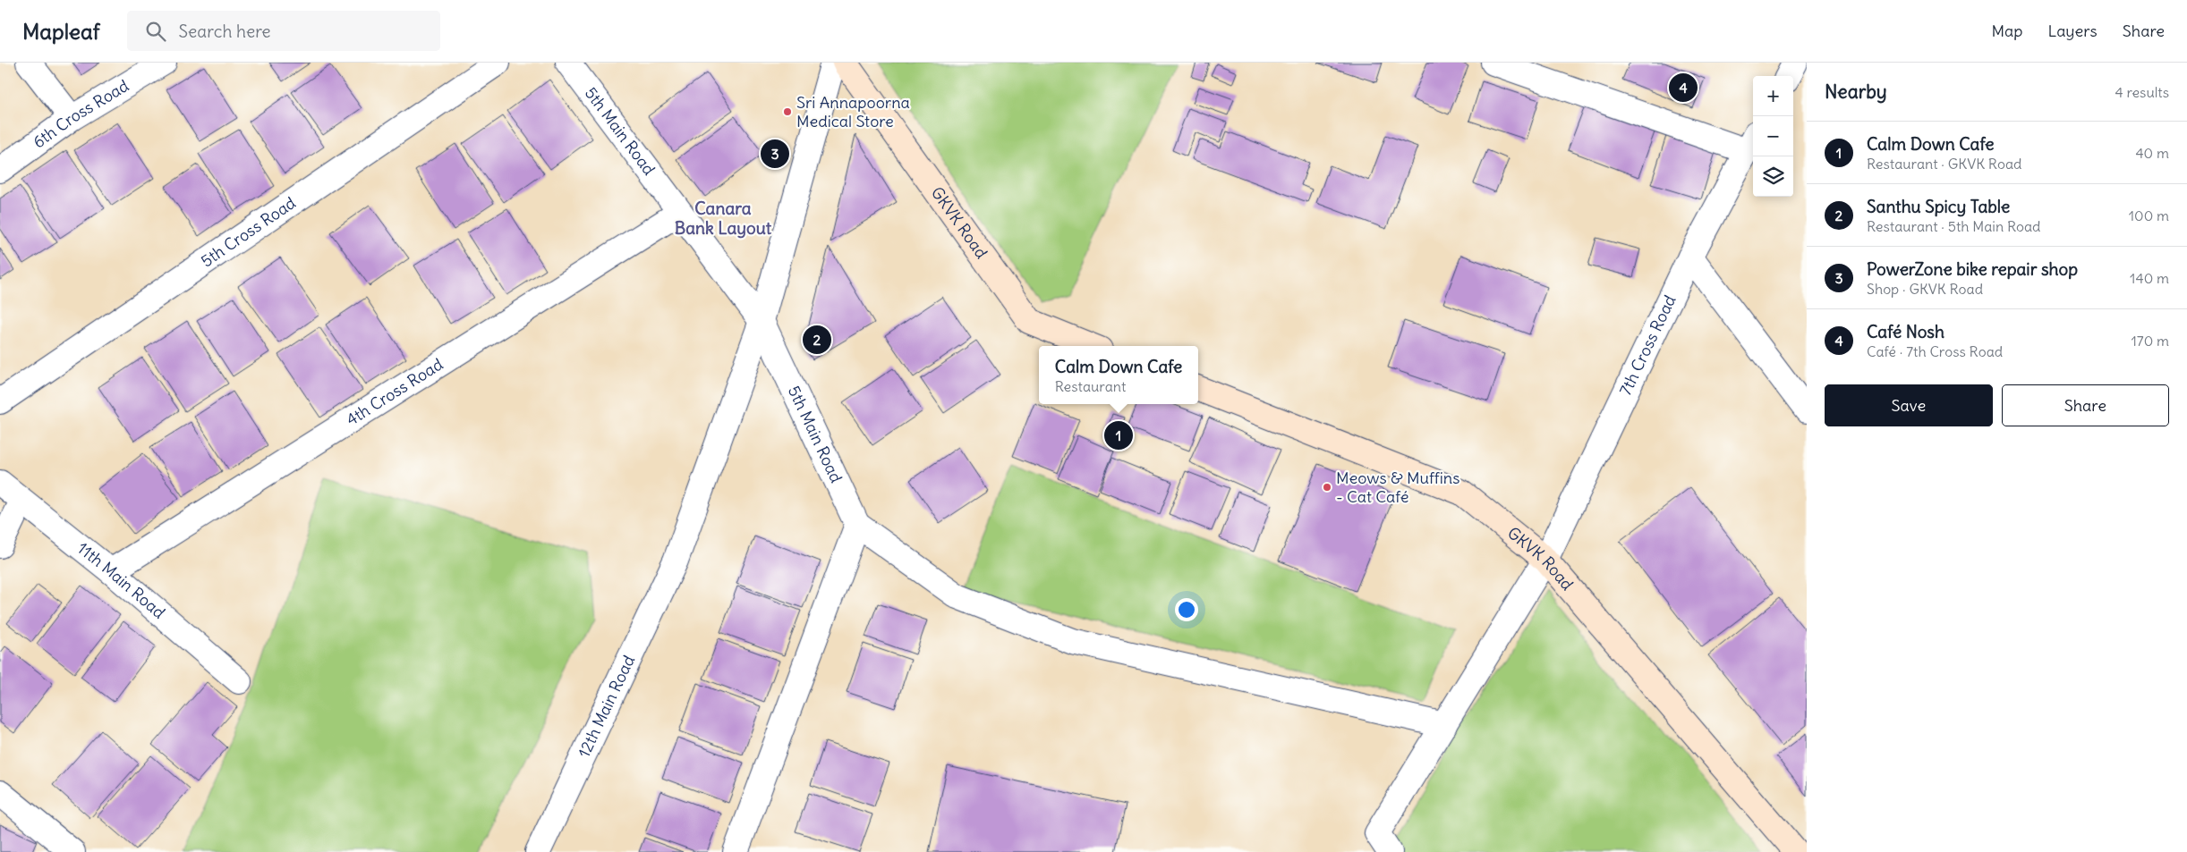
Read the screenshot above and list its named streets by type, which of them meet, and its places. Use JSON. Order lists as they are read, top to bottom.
{
  "streets": {
    "main road": ["GKVK Road"],
    "street": [
      "6th Cross Road",
      "5th Main Road",
      "5th Cross Road",
      "7th Cross Road",
      "4th Cross Road",
      "11th Main Road",
      "12th Main Road"
    ]
  },
  "crossings": [
    ["5th Main Road", "4th Cross Road"],
    ["5th Main Road", "12th Main Road"],
    ["GKVK Road", "7th Cross Road"],
    ["4th Cross Road", "11th Main Road"]
  ],
  "districts": ["Canara Bank Layout"],
  "places": ["Sri Annapoorna Medical Store", "Meows & Muffins - Cat Café"],
  "page": {
    "header": "Mapleaf",
    "search": "Search here",
    "nav": ["Map", "Layers", "Share"],
    "heading": ["Nearby", "4 results"],
    "pins": [
      "4",
      "3",
      "2",
      "1"
    ],
    "map_buttons": ["+", "−"],
    "list": [
      {
        "mark": "1",
        "name": "Calm Down Cafe",
        "note": "Restaurant · GKVK Road",
        "value": "40 m"
      },
      {
        "mark": "2",
        "name": "Santhu Spicy Table",
        "note": "Restaurant · 5th Main Road",
        "value": "100 m"
      },
      {
        "mark": "3",
        "name": "PowerZone bike repair shop",
        "note": "Shop · GKVK Road",
        "value": "140 m"
      },
      {
        "mark": "4",
        "name": "Café Nosh",
        "note": "Café · 7th Cross Road",
        "value": "170 m"
      }
    ],
    "popup": ["Calm Down Cafe", "Restaurant"],
    "buttons": ["Save", "Share"]
  }
}
